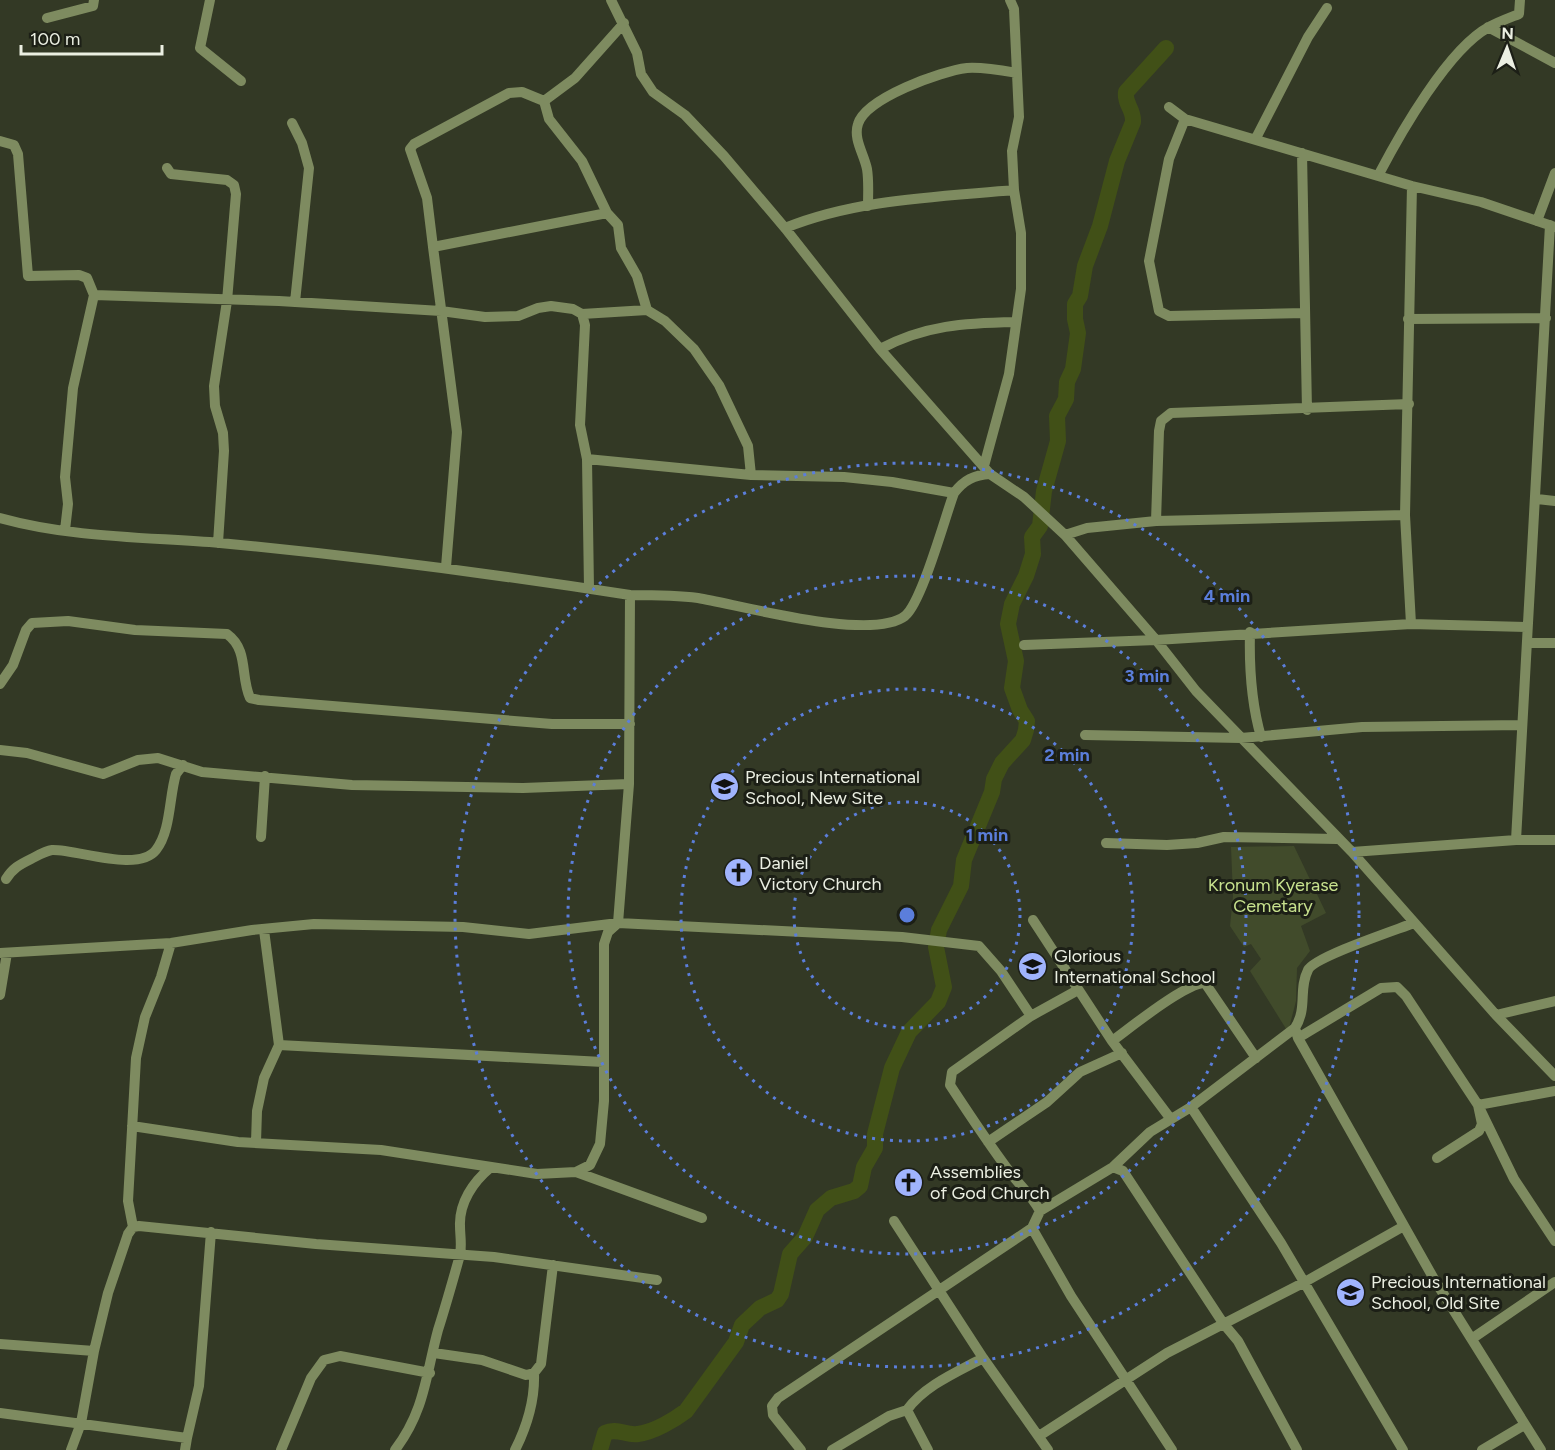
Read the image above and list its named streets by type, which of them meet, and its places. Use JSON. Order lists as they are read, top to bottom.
{
  "parks": ["Kronum Kyerase Cemetary"],
  "places": {
    "school or university": ["Precious International School, New Site", "Glorious International School", "Precious International School, Old Site"],
    "church": ["Daniel Victory Church", "Assemblies of God Church"]
  },
  "scale_bar": "100 m",
  "north": "top",
  "rings": [
    "4 min",
    "3 min",
    "2 min",
    "1 min"
  ]
}
